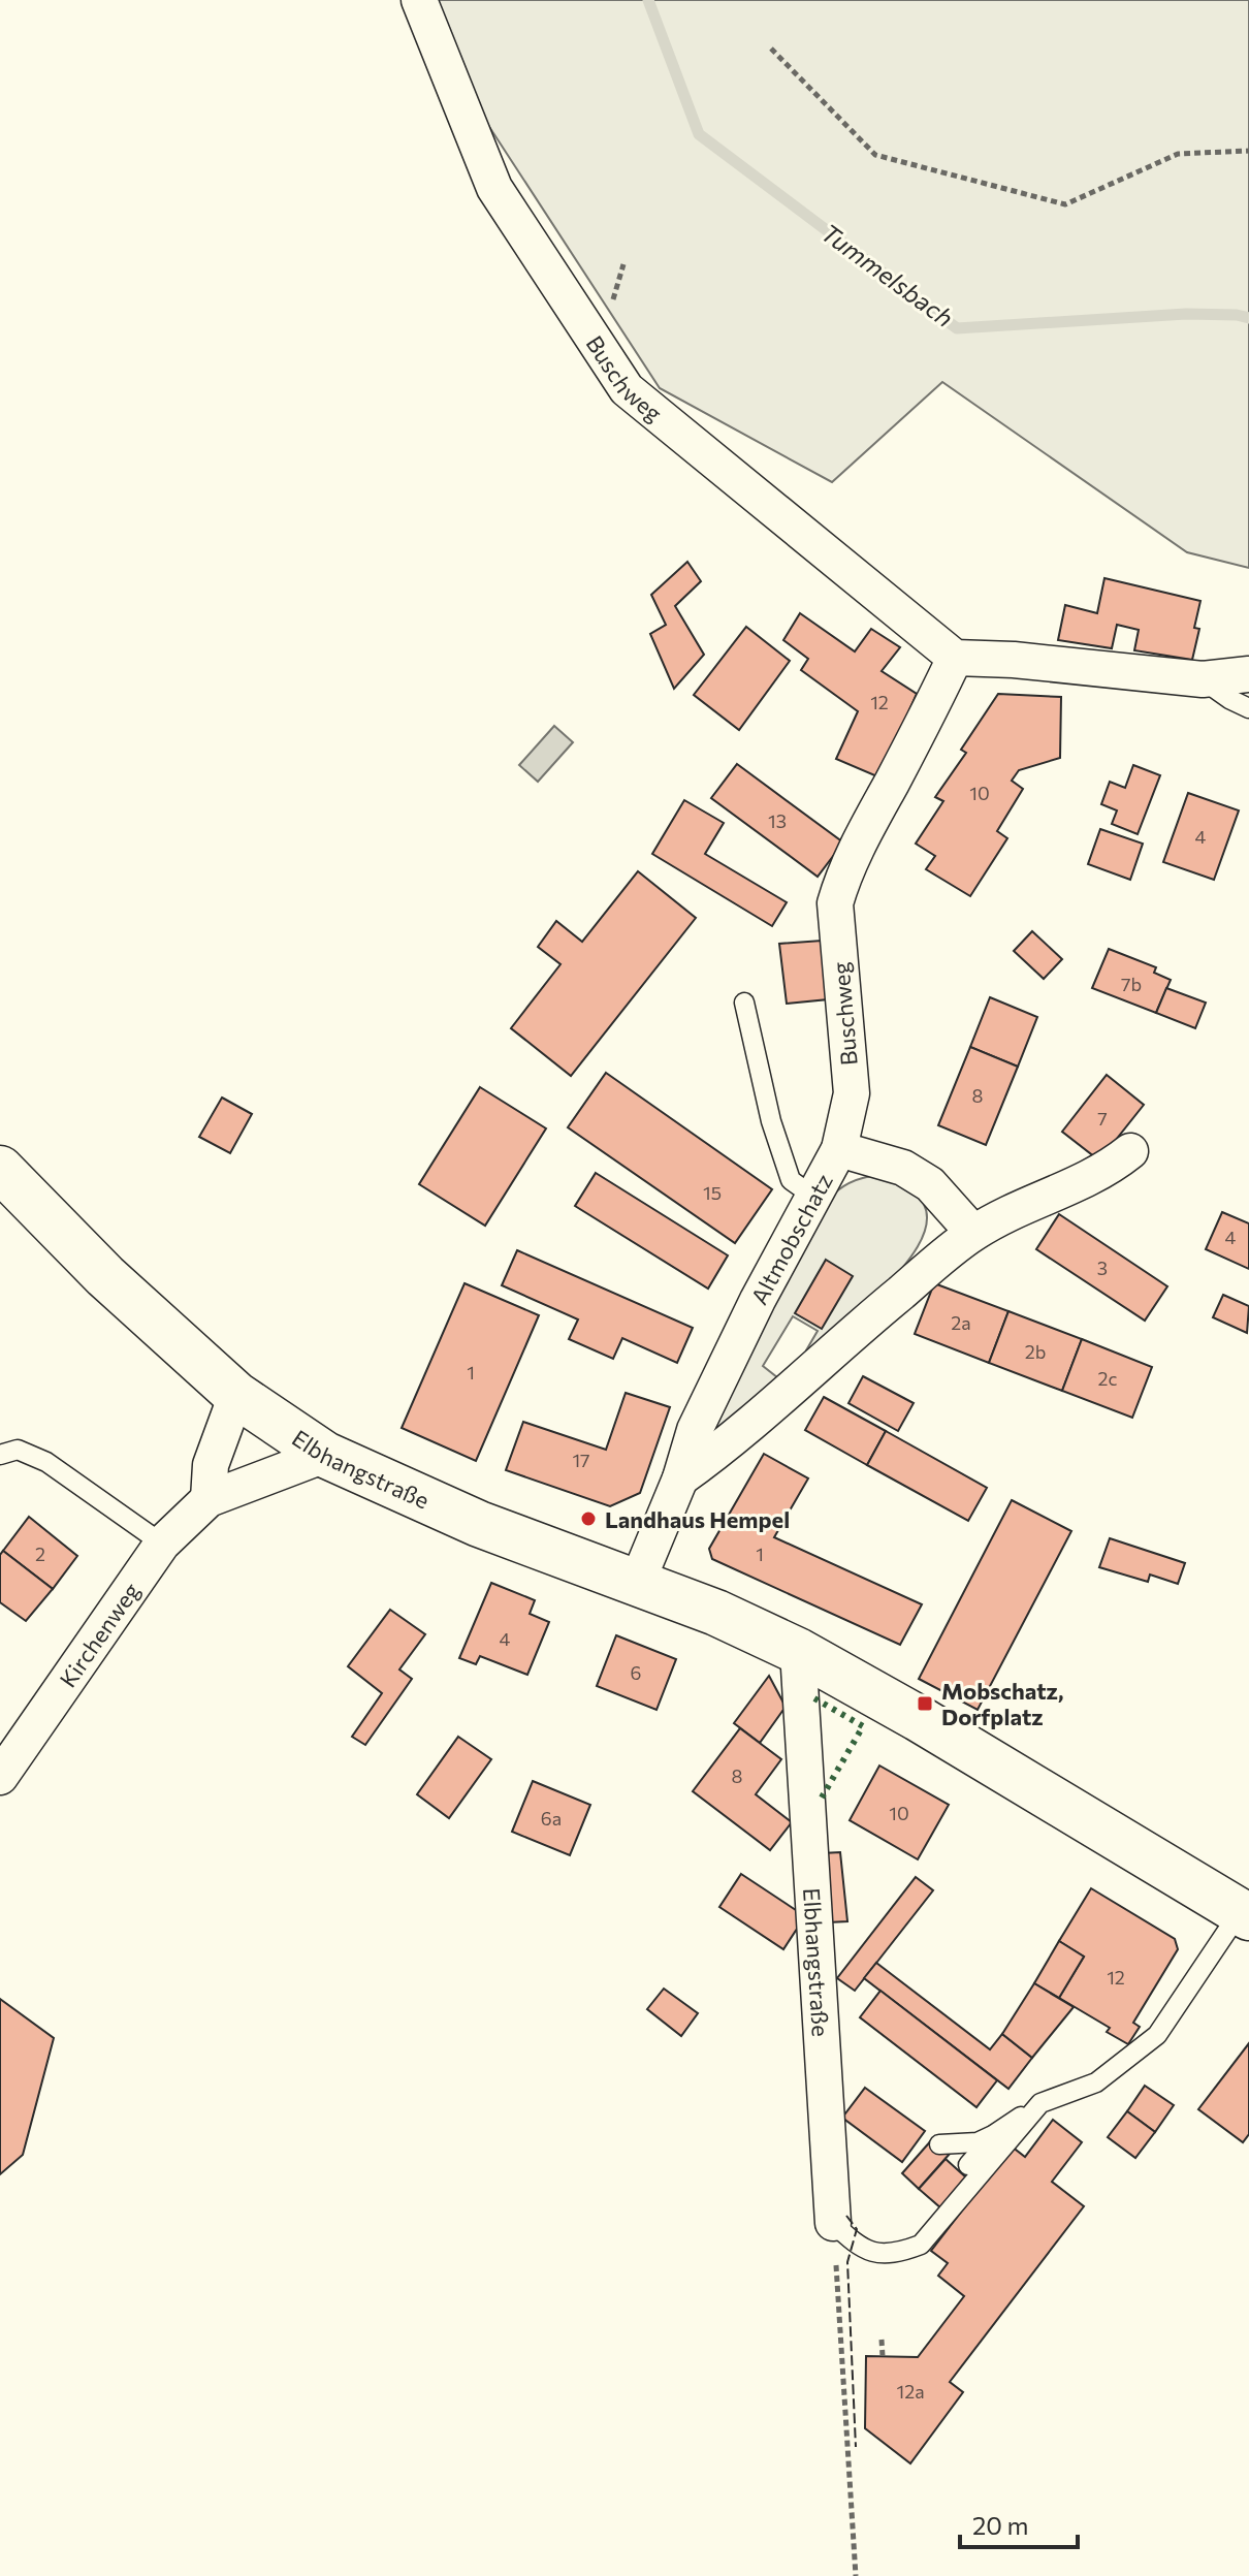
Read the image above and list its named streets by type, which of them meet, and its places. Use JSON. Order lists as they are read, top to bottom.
{
  "streets": {
    "street": [
      "Buschweg",
      "Altmobschatz",
      "Elbhangstraße",
      "Kirchenweg"
    ]
  },
  "crossings": [
    ["Buschweg", "Altmobschatz"],
    ["Altmobschatz", "Elbhangstraße"],
    ["Elbhangstraße", "Kirchenweg"]
  ],
  "water": ["Tummelsbach"],
  "places": {
    "other": ["Landhaus Hempel"],
    "transit": ["Mobschatz, Dorfplatz"]
  },
  "house_numbers": [
    "12",
    "10",
    "13",
    "4",
    "7b",
    "8",
    "7",
    "15",
    "4",
    "3",
    "2a",
    "2b",
    "1",
    "2c",
    "17",
    "2",
    "1",
    "4",
    "6",
    "8",
    "10",
    "6a",
    "12",
    "12a"
  ],
  "scale_bar": "20 m"
}
